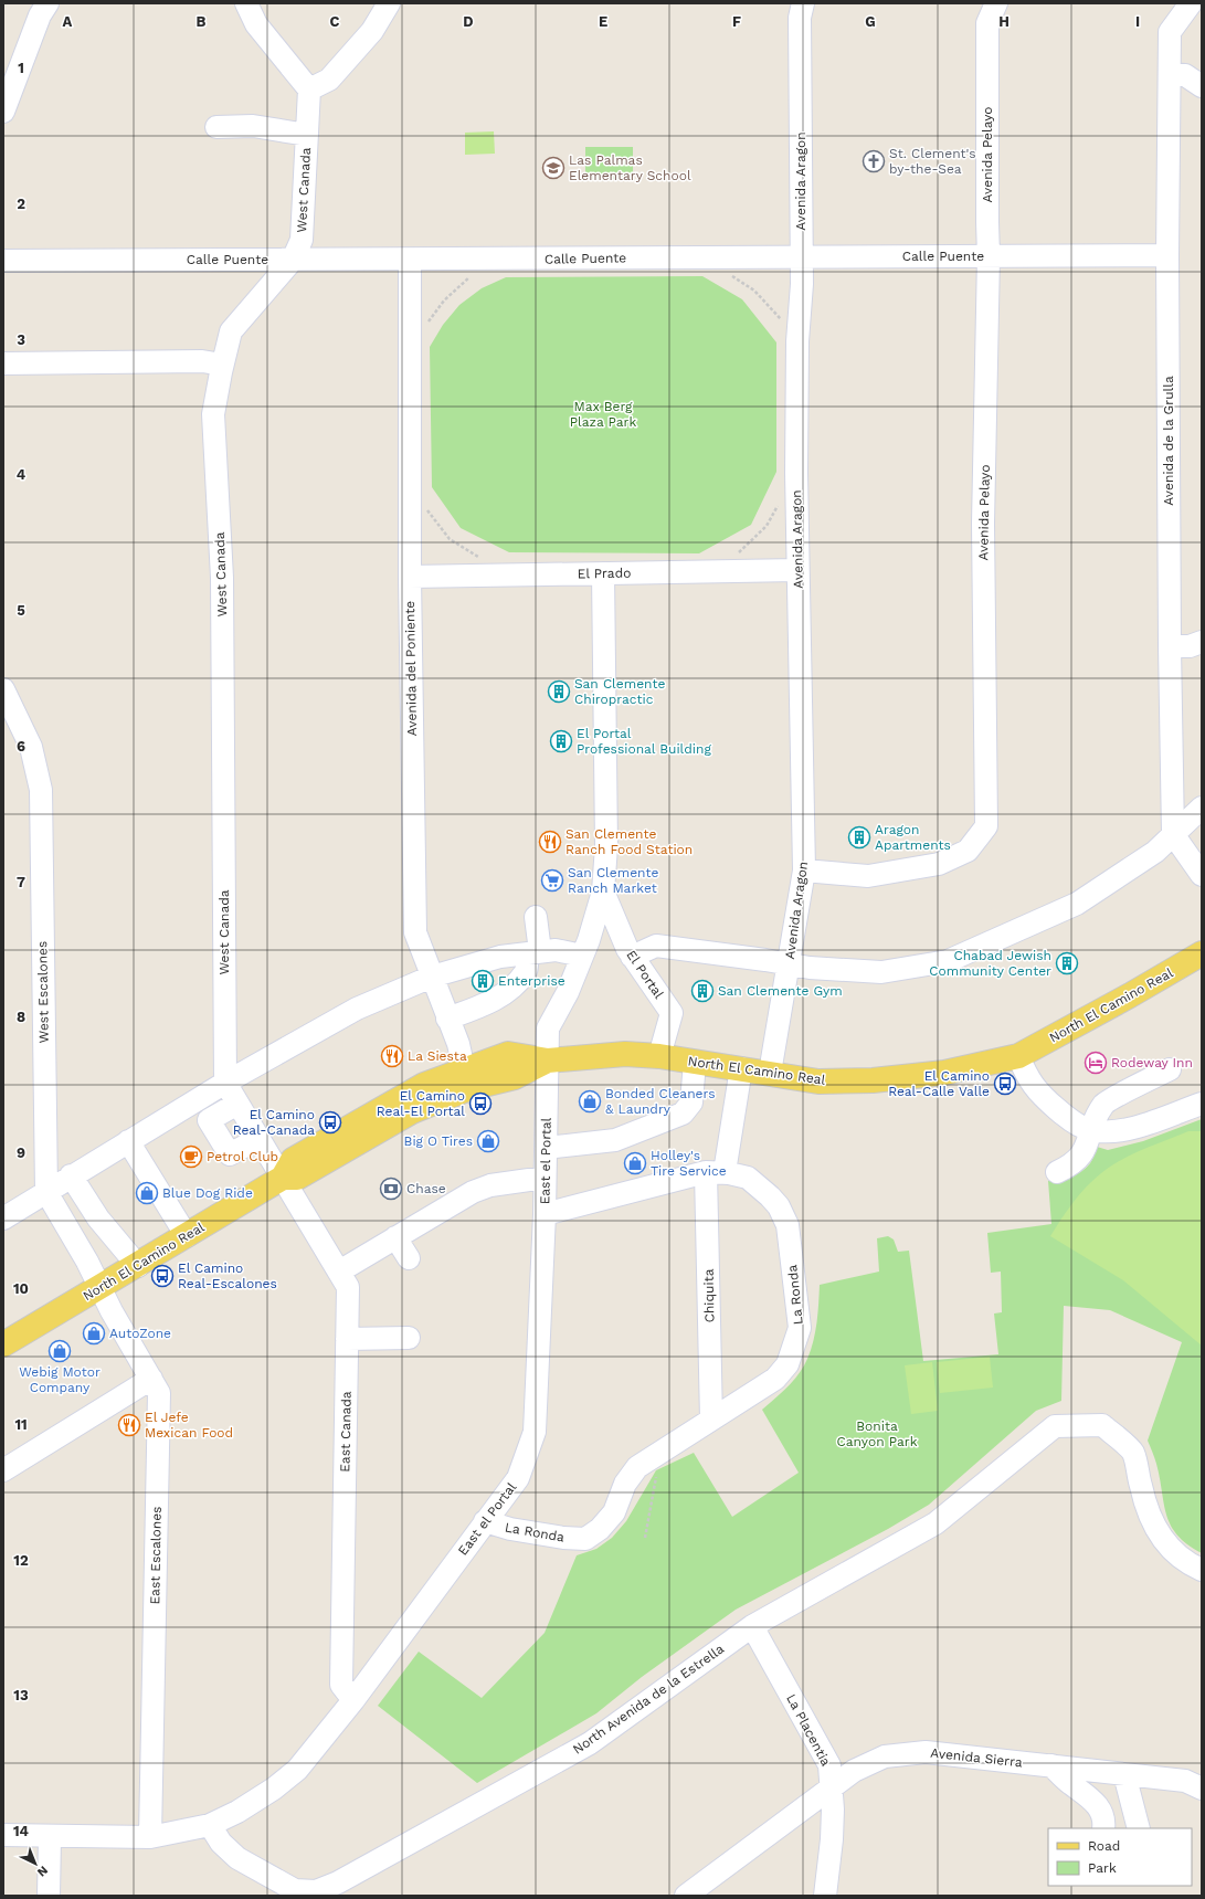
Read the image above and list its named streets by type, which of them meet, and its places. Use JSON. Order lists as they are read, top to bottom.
{
  "streets": {
    "main road": ["North El Camino Real"],
    "street": [
      "Avenida Pelayo",
      "Avenida Aragon",
      "West Canada",
      "Calle Puente",
      "Avenida de la Grulla",
      "El Prado",
      "Avenida del Poniente",
      "El Portal",
      "West Escalones",
      "East el Portal",
      "La Ronda",
      "Chiquita",
      "East Canada",
      "East Escalones",
      "North Avenida de la Estrella",
      "La Placentia",
      "Avenida Sierra"
    ]
  },
  "crossings": [
    ["Avenida Pelayo", "Avenida Aragon"],
    ["Avenida Pelayo", "Calle Puente"],
    ["Avenida Aragon", "Calle Puente"],
    ["Avenida Aragon", "El Prado"],
    ["Avenida Aragon", "North El Camino Real"],
    ["West Canada", "Calle Puente"],
    ["West Canada", "North El Camino Real"],
    ["West Canada", "East Canada"],
    ["Calle Puente", "Avenida de la Grulla"],
    ["Calle Puente", "Avenida del Poniente"],
    ["El Prado", "Avenida del Poniente"],
    ["Avenida del Poniente", "North El Camino Real"],
    ["El Portal", "North El Camino Real"],
    ["El Portal", "East el Portal"],
    ["North El Camino Real", "East el Portal"],
    ["North El Camino Real", "Chiquita"],
    ["North El Camino Real", "East Canada"],
    ["North El Camino Real", "East Escalones"],
    ["East el Portal", "La Ronda"],
    ["East el Portal", "East Canada"],
    ["East el Portal", "North Avenida de la Estrella"],
    ["La Ronda", "Chiquita"],
    ["North Avenida de la Estrella", "La Placentia"],
    ["La Placentia", "Avenida Sierra"]
  ],
  "parks": ["Max Berg Plaza Park", "Bonita Canyon Park"],
  "places": {
    "church": ["St. Clement's by-the-Sea"],
    "school or university": ["Las Palmas Elementary School"],
    "building": [
      "San Clemente Chiropractic",
      "El Portal Professional Building",
      "Aragon Apartments",
      "Chabad Jewish Community Center",
      "Enterprise",
      "San Clemente Gym"
    ],
    "restaurant": ["San Clemente Ranch Food Station", "La Siesta", "El Jefe Mexican Food"],
    "supermarket": ["San Clemente Ranch Market"],
    "hotel": ["Rodeway Inn"],
    "bus stop": [
      "El Camino Real-Calle Valle",
      "El Camino Real-El Portal",
      "El Camino Real-Canada",
      "El Camino Real-Escalones"
    ],
    "shop": [
      "Bonded Cleaners & Laundry",
      "Big O Tires",
      "Holley's Tire Service",
      "Blue Dog Ride",
      "AutoZone",
      "Webig Motor Company"
    ],
    "cafe": ["Petrol Club"],
    "bank": ["Chase"]
  },
  "legend": ["Road", "Park"],
  "north": "bottom right",
  "grid": {
    "columns": [
      "A",
      "B",
      "C",
      "D",
      "E",
      "F",
      "G",
      "H",
      "I"
    ],
    "rows": [
      "1",
      "2",
      "3",
      "4",
      "5",
      "6",
      "7",
      "8",
      "9",
      "10",
      "11",
      "12",
      "13",
      "14"
    ]
  }
}
